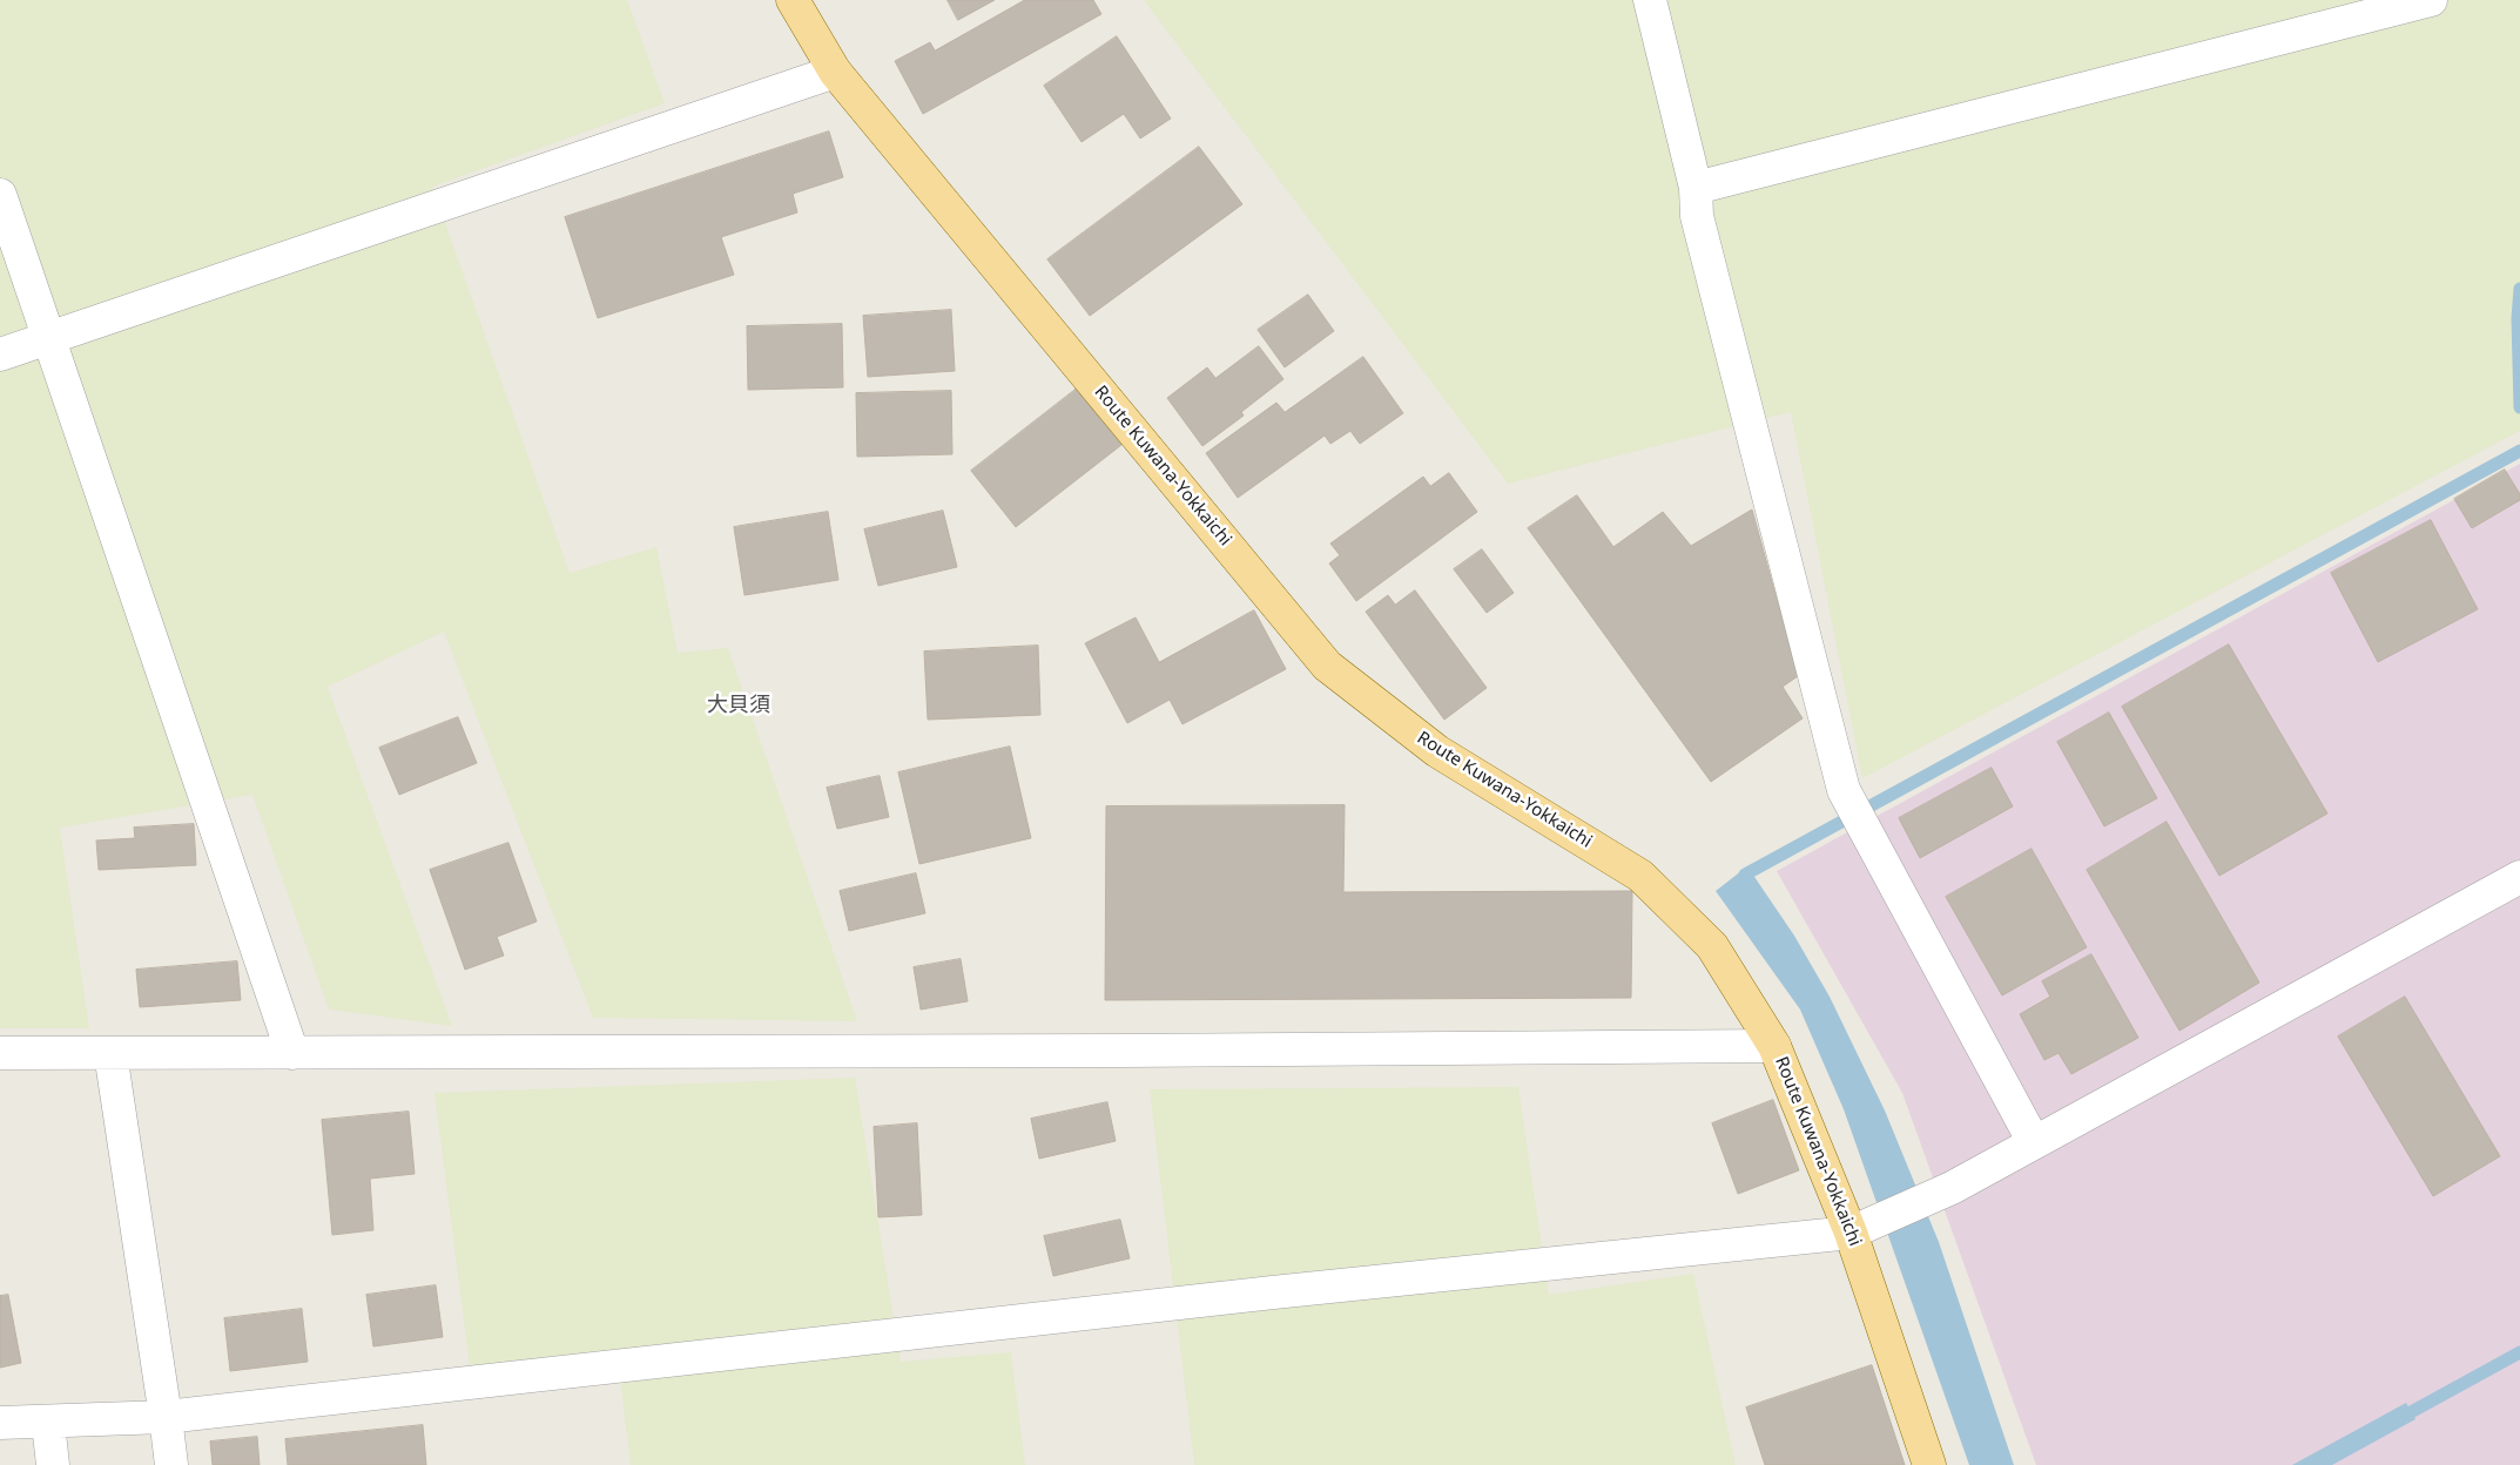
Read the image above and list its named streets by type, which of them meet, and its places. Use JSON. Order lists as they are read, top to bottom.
{
  "streets": {
    "main road": ["Route Kuwana-Yokkaichi"]
  },
  "districts": ["大貝須"]
}
